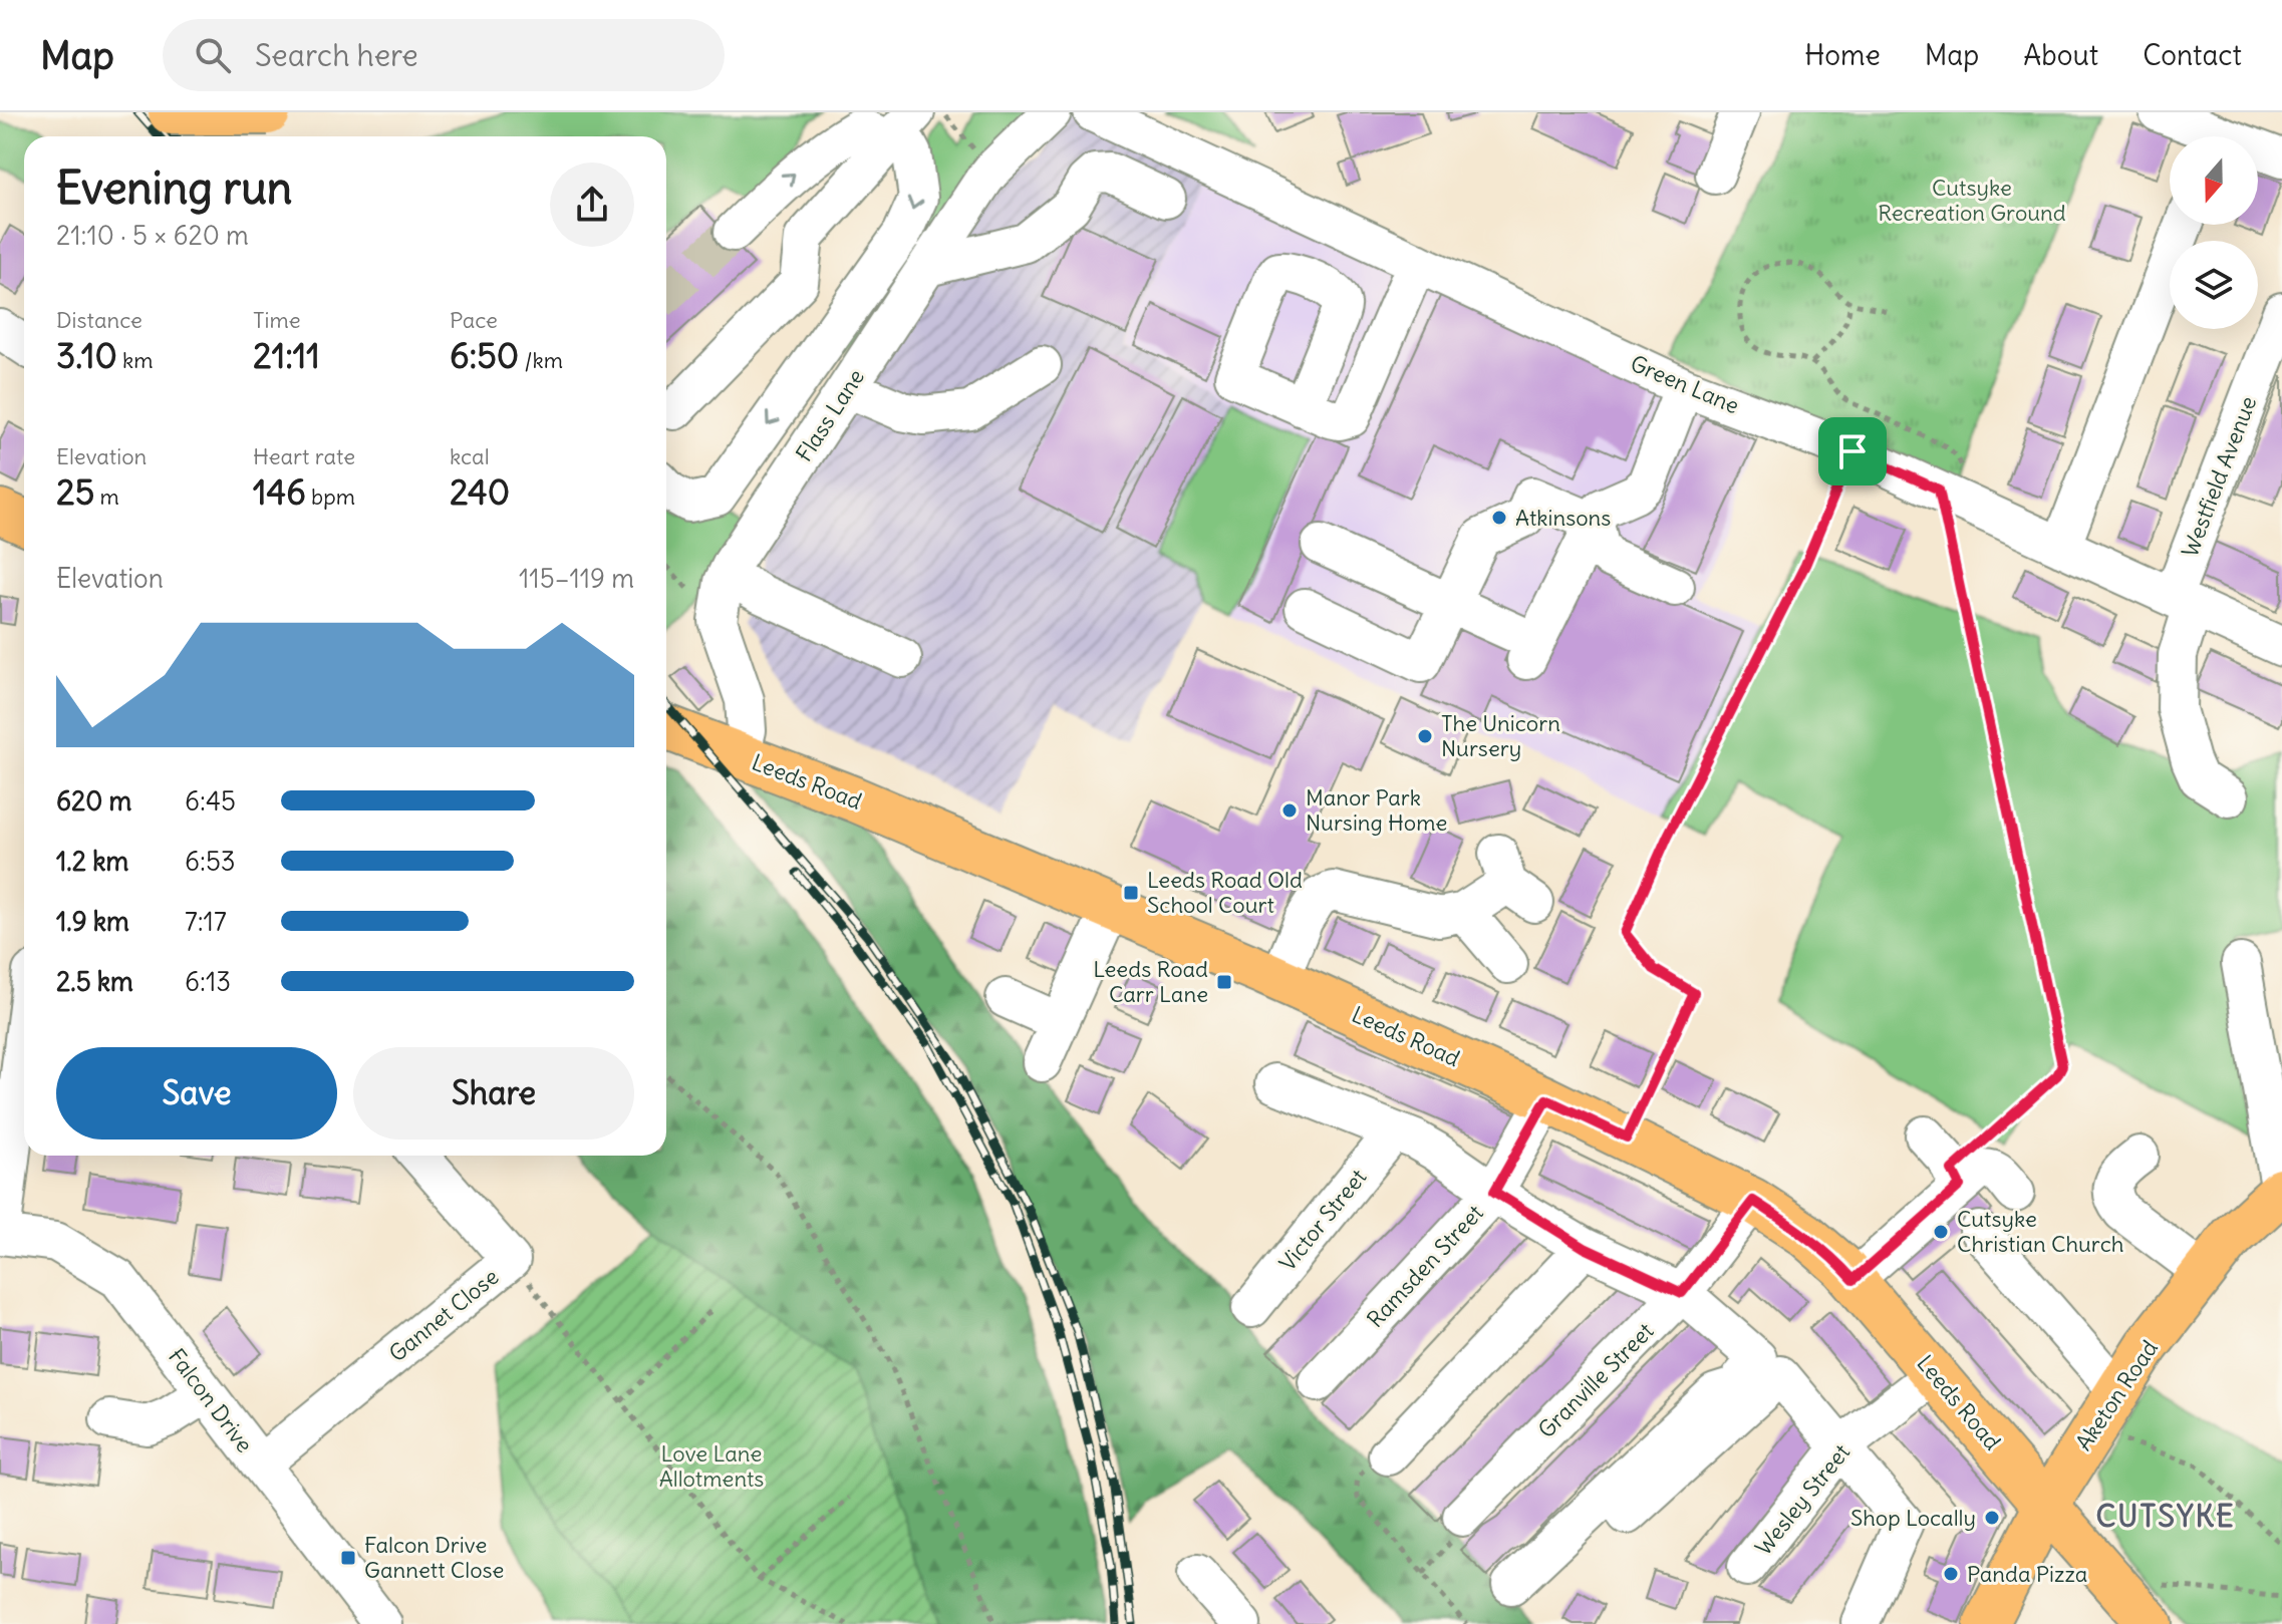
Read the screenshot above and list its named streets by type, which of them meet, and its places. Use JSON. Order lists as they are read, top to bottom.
{
  "streets": {
    "main road": ["Leeds Road", "Aketon Road"],
    "street": [
      "Green Lane",
      "Flass Lane",
      "Westfield Avenue",
      "Victor Street",
      "Ramsden Street",
      "Gannet Close",
      "Granville Street",
      "Falcon Drive",
      "Wesley Street"
    ]
  },
  "crossings": [
    ["Green Lane", "Westfield Avenue"],
    ["Flass Lane", "Leeds Road"],
    ["Leeds Road", "Ramsden Street"],
    ["Leeds Road", "Granville Street"],
    ["Leeds Road", "Aketon Road"],
    ["Leeds Road", "Wesley Street"],
    ["Gannet Close", "Falcon Drive"]
  ],
  "districts": ["CUTSYKE"],
  "parks": ["Cutsyke Recreation Ground", "Love Lane Allotments"],
  "places": {
    "other": [
      "Atkinsons",
      "The Unicorn Nursery",
      "Manor Park Nursing Home",
      "Cutsyke Christian Church",
      "Shop Locally",
      "Panda Pizza"
    ],
    "transit": ["Leeds Road Old School Court", "Leeds Road Carr Lane", "Falcon Drive Gannett Close"]
  },
  "north": "bottom",
  "page": {
    "header": "Map",
    "search": "Search here",
    "nav": [
      "Home",
      "Map",
      "About",
      "Contact"
    ],
    "heading": ["Evening run", "21:10 · 5 × 620 m"],
    "stats": [
      ["Distance", "3.10 km"],
      ["Time", "21:11"],
      ["Pace", "6:50 /km"],
      ["Elevation", "25 m"],
      ["Heart rate", "146 bpm"],
      ["kcal", "240"]
    ],
    "chart": ["Elevation", "115–119 m"],
    "list": [
      {
        "name": "620 m",
        "note": "6:45"
      },
      {
        "name": "1.2 km",
        "note": "6:53"
      },
      {
        "name": "1.9 km",
        "note": "7:17"
      },
      {
        "name": "2.5 km",
        "note": "6:13"
      }
    ],
    "buttons": ["Save", "Share"]
  }
}
